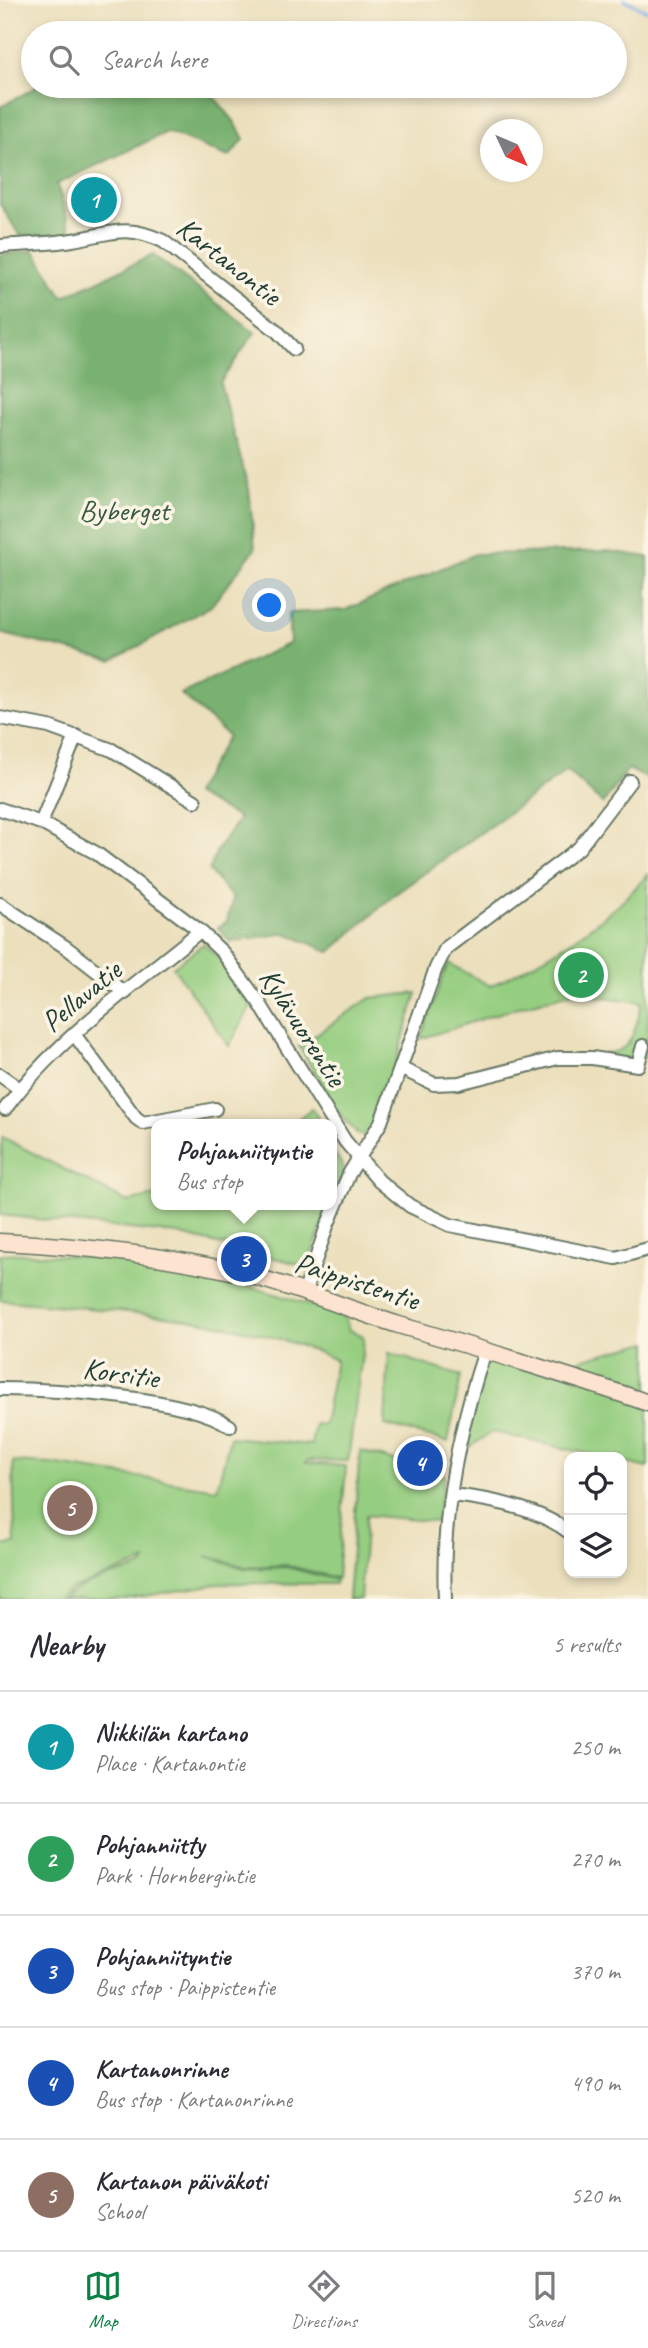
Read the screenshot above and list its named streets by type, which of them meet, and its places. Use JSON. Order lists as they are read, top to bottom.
{
  "streets": {
    "street": [
      "Kartanontie",
      "Pellavatie",
      "Kylävuorentie",
      "Paippistentie",
      "Korsitie"
    ]
  },
  "crossings": [
    ["Pellavatie", "Kylävuorentie"]
  ],
  "parks": ["Byberget"],
  "north": "bottom right",
  "page": {
    "search": "Search here",
    "pins": [
      "1",
      "2",
      "3",
      "4",
      "5"
    ],
    "popup": ["Pohjanniityntie", "Bus stop"],
    "heading": ["Nearby", "5 results"],
    "list": [
      {
        "mark": "1",
        "name": "Nikkilän kartano",
        "note": "Place · Kartanontie",
        "value": "250 m"
      },
      {
        "mark": "2",
        "name": "Pohjanniitty",
        "note": "Park · Hornbergintie",
        "value": "270 m"
      },
      {
        "mark": "3",
        "name": "Pohjanniityntie",
        "note": "Bus stop · Paippistentie",
        "value": "370 m"
      },
      {
        "mark": "4",
        "name": "Kartanonrinne",
        "note": "Bus stop · Kartanonrinne",
        "value": "490 m"
      },
      {
        "mark": "5",
        "name": "Kartanon päiväkoti",
        "note": "School",
        "value": "520 m"
      }
    ],
    "nav": ["Map", "Directions", "Saved"]
  }
}
